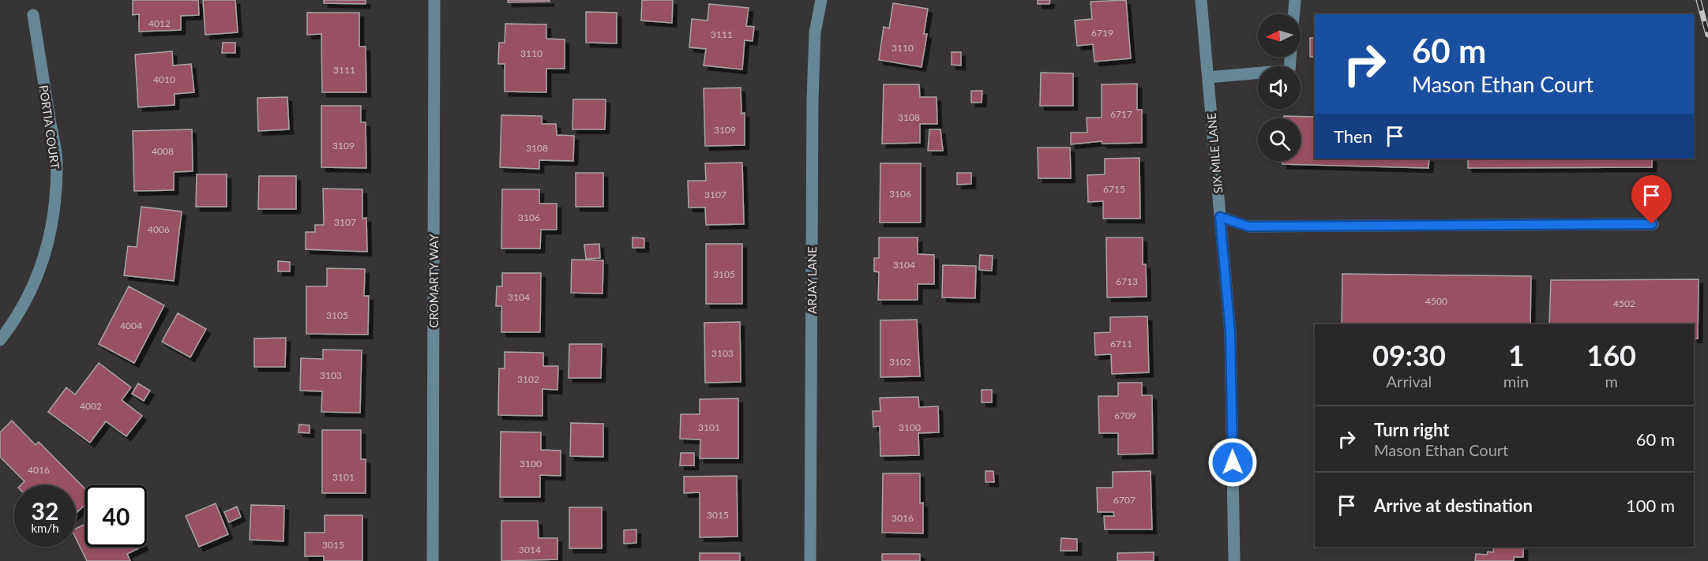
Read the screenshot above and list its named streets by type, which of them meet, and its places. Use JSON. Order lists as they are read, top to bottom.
{
  "streets": {
    "street": [
      "PORTIA COURT",
      "SIX MILE LANE",
      "ARJAY LANE",
      "CROMARTY WAY"
    ]
  },
  "house_numbers": [
    "4012",
    "6719",
    "3111",
    "3110",
    "3110",
    "3111",
    "4010",
    "6717",
    "3108",
    "3109",
    "3109",
    "3108",
    "4008",
    "6715",
    "3106",
    "3107",
    "3106",
    "3107",
    "4006",
    "3104",
    "3105",
    "6713",
    "3104",
    "4500",
    "4502",
    "3105",
    "4004",
    "6711",
    "3103",
    "3102",
    "3103",
    "3102",
    "4002",
    "6709",
    "3101",
    "3100",
    "3100",
    "4016",
    "3101",
    "6707",
    "3015",
    "3016",
    "3015",
    "3014"
  ],
  "north": "left",
  "page": {
    "turn": ["60 m", "Mason Ethan Court"],
    "then": "Then",
    "eta": [
      "09:30",
      "Arrival",
      "1",
      "min",
      "160",
      "m"
    ],
    "list": [
      {
        "name": "Turn right",
        "note": "Mason Ethan Court",
        "value": "60 m"
      },
      {
        "name": "Arrive at destination",
        "value": "100 m"
      }
    ],
    "speed": "32 km/h",
    "limit": "40"
  }
}
